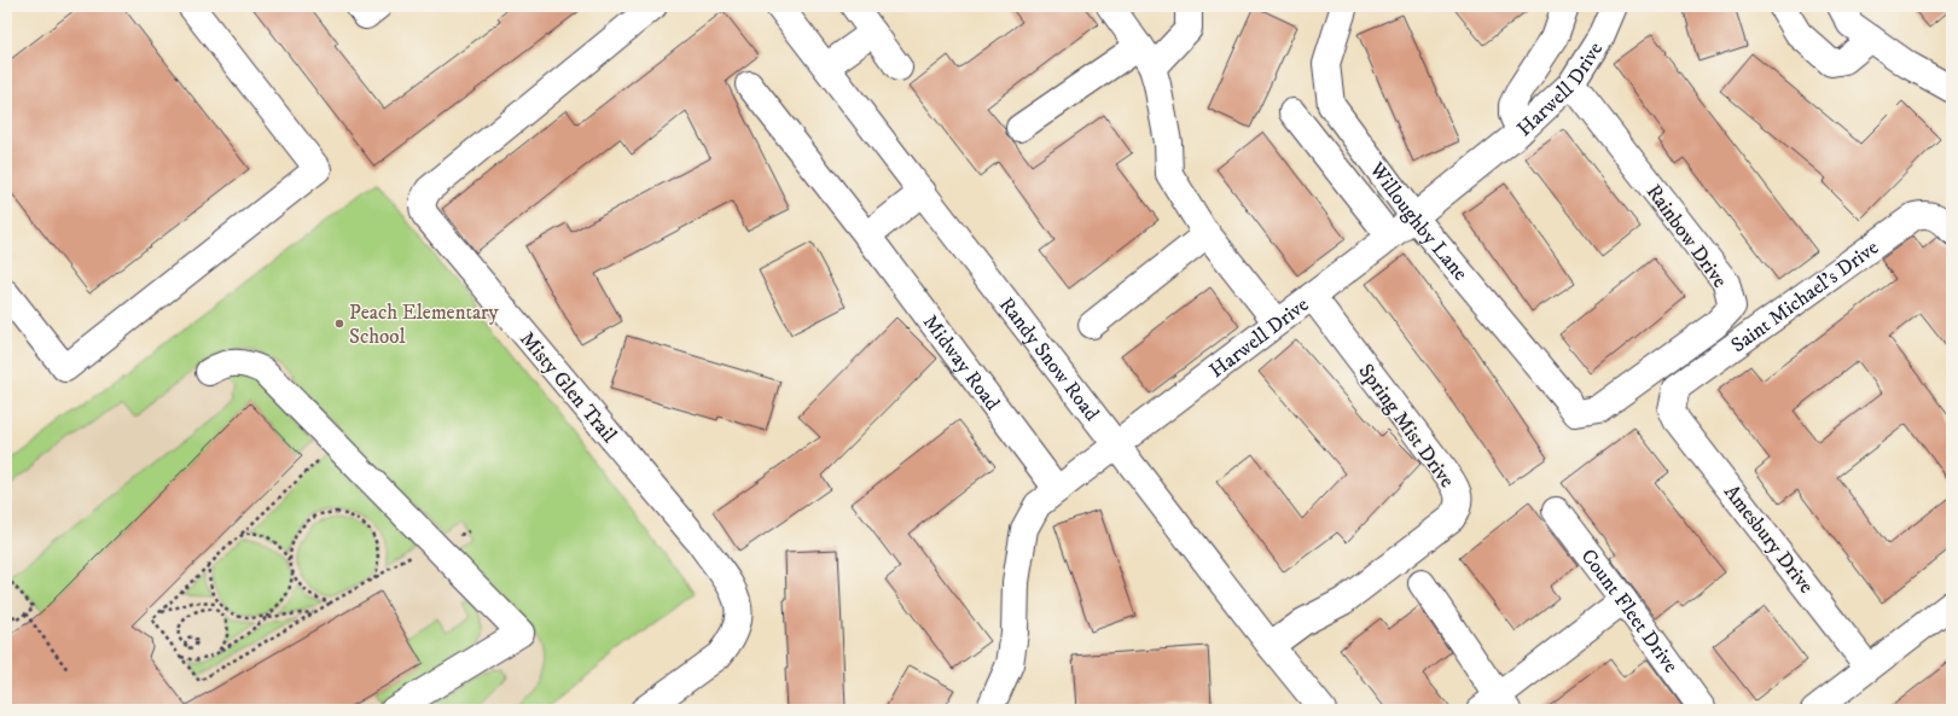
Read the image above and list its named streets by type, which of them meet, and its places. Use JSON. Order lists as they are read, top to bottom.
{
  "streets": {
    "street": [
      "Harwell Drive",
      "Willoughby Lane",
      "Rainbow Drive",
      "Saint Michael's Drive",
      "Randy Snow Road",
      "Midway Road",
      "Misty Glen Trail",
      "Spring Mist Drive",
      "Amesbury Drive",
      "Count Fleet Drive"
    ]
  },
  "crossings": [
    ["Harwell Drive", "Willoughby Lane"],
    ["Harwell Drive", "Rainbow Drive"],
    ["Harwell Drive", "Randy Snow Road"],
    ["Harwell Drive", "Midway Road"],
    ["Harwell Drive", "Spring Mist Drive"],
    ["Willoughby Lane", "Rainbow Drive"],
    ["Saint Michael's Drive", "Amesbury Drive"],
    ["Randy Snow Road", "Spring Mist Drive"]
  ],
  "places": ["Peach Elementary School"]
}
